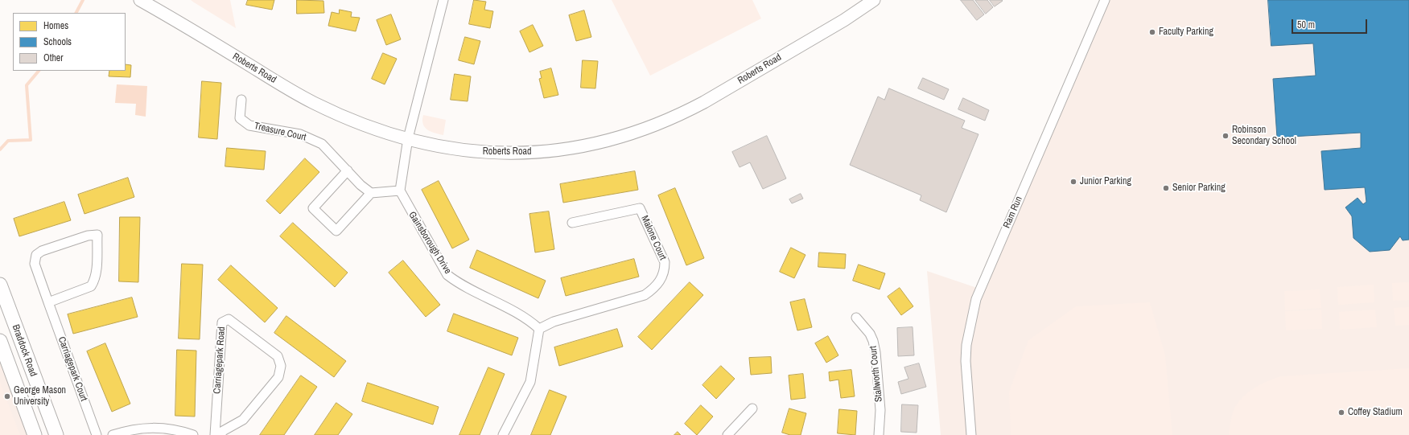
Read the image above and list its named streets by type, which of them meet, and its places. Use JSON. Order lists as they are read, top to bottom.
{
  "streets": {
    "main road": ["Roberts Road", "Braddock Road"],
    "street": [
      "Treasure Court",
      "Ram Run",
      "Malone Court",
      "Gainsborough Drive",
      "Carriagepark Road",
      "Carriagepark Court",
      "Stallworth Court"
    ]
  },
  "crossings": [
    ["Malone Court", "Gainsborough Drive"]
  ],
  "places": [
    "Faculty Parking",
    "Robinson Secondary School",
    "Junior Parking",
    "Senior Parking",
    "George Mason University",
    "Coffey Stadium"
  ],
  "legend": ["Homes", "Schools", "Other"],
  "scale_bar": "50 m"
}
